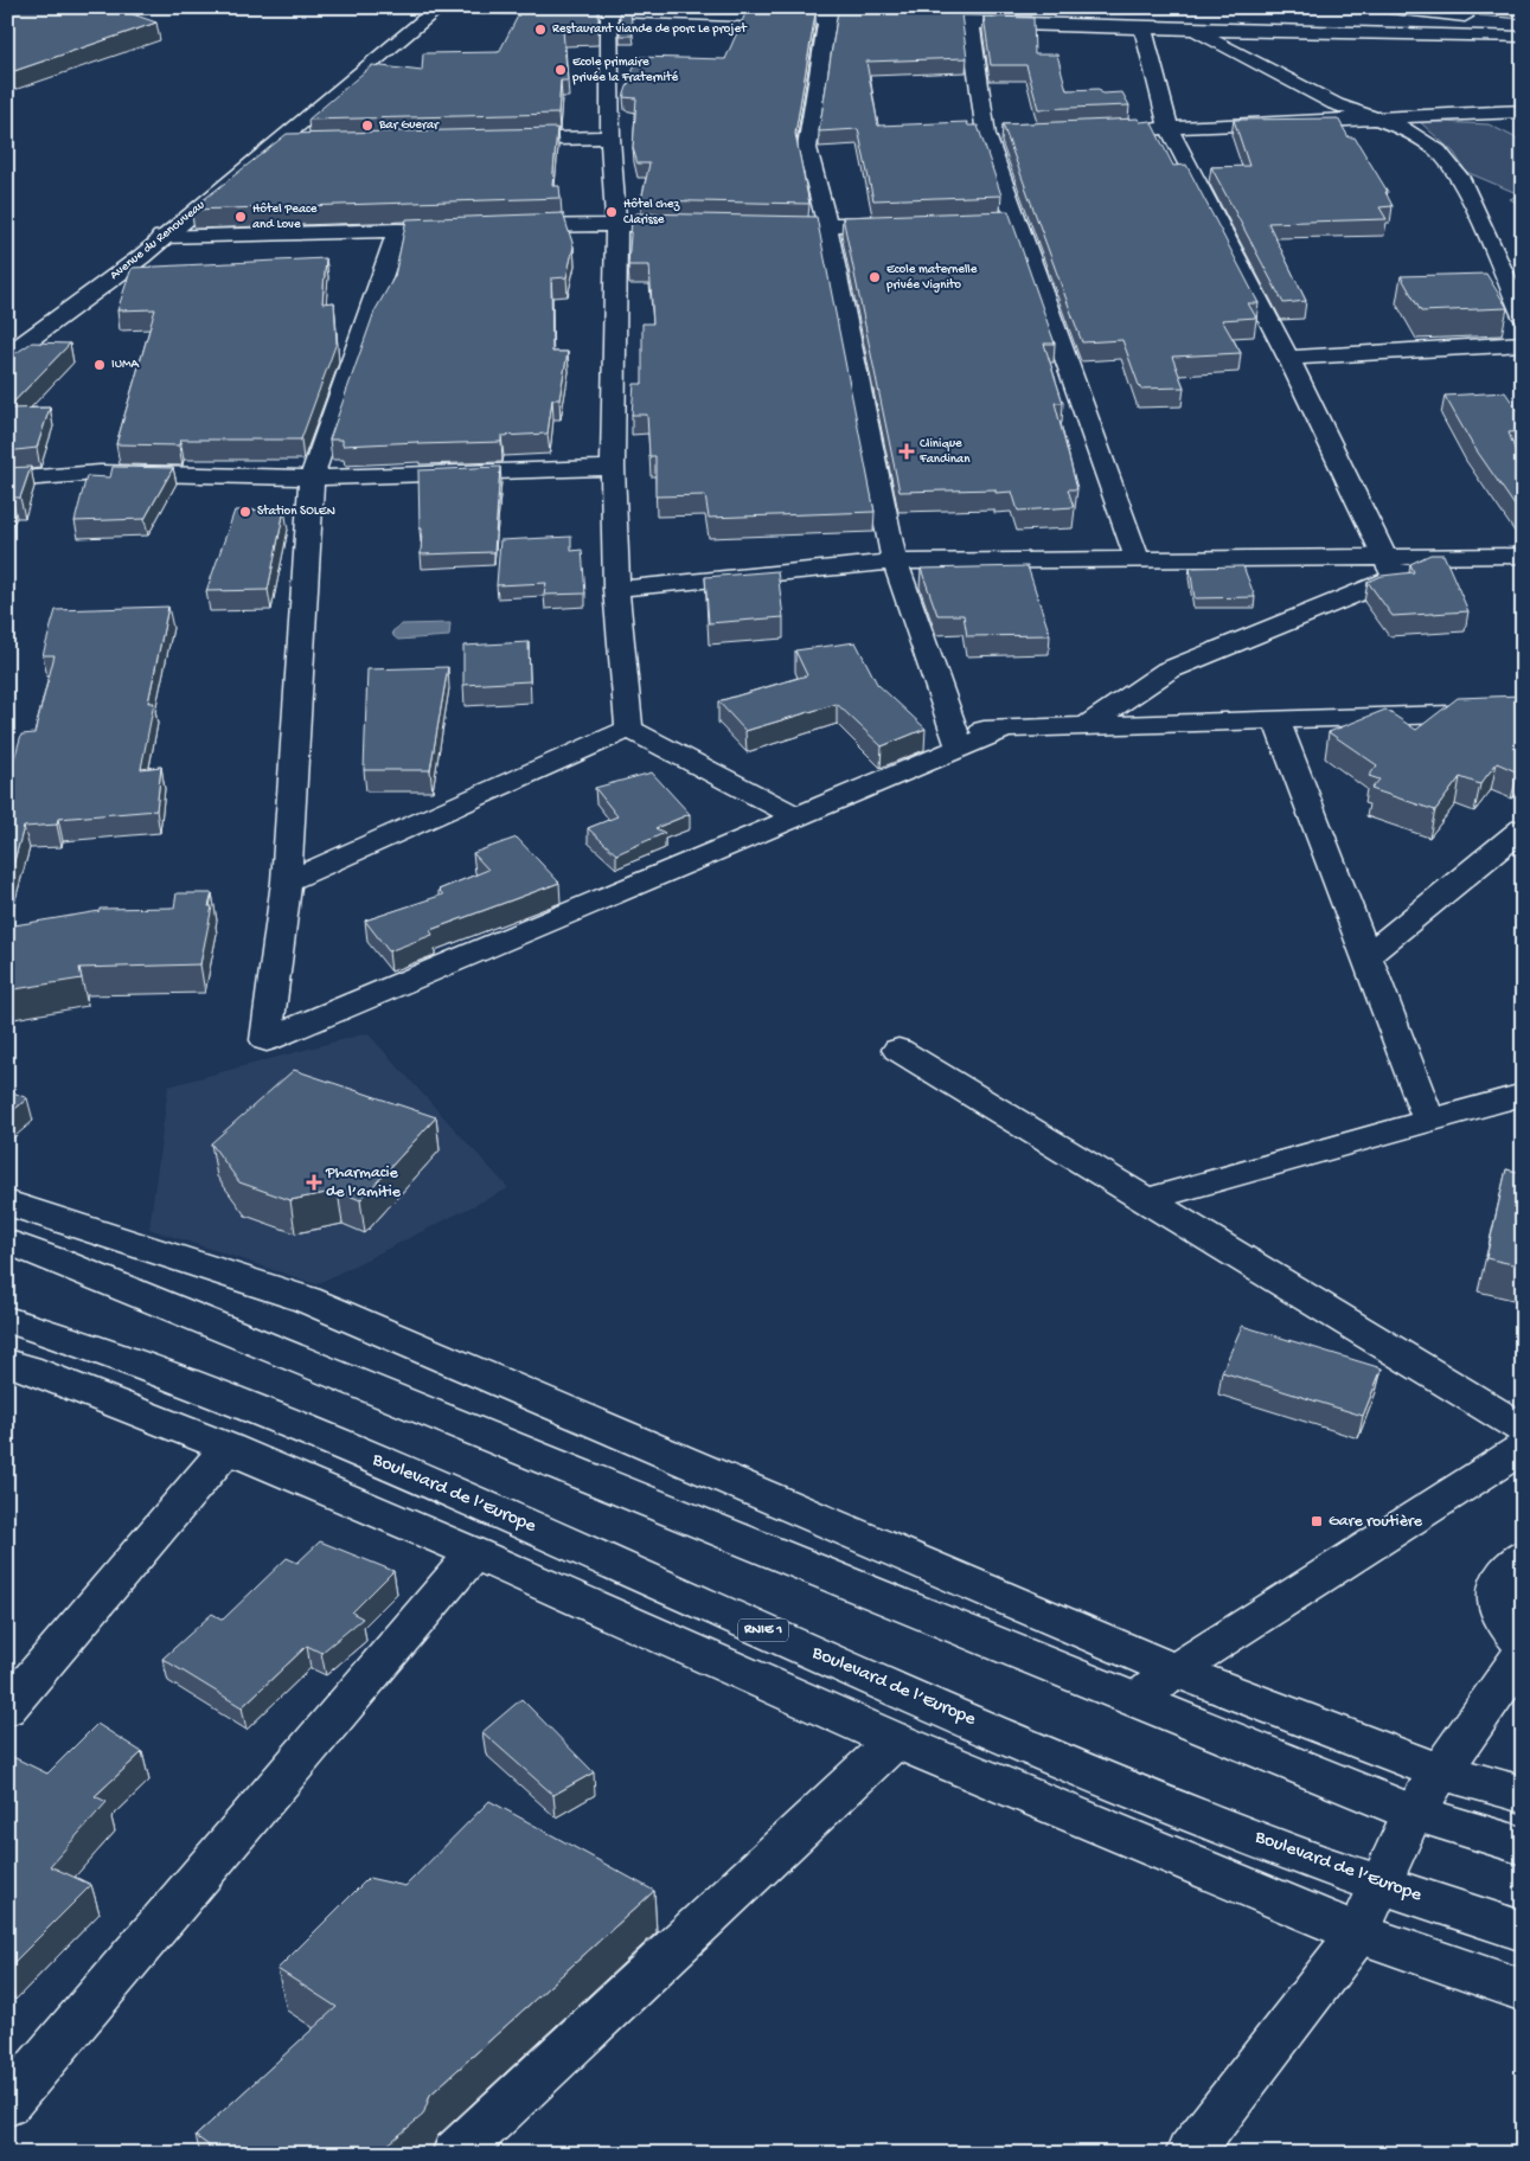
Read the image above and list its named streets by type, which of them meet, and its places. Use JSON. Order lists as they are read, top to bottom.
{
  "streets": {
    "main road": ["Avenue du Renouveau", "Boulevard de l’Europe", "RNIE 1"]
  },
  "places": {
    "other": [
      "Restaurant viande de porc Le projet",
      "Ecole primaire privée la Fraternité",
      "Bar Guerar",
      "Hôtel chez Clarisse",
      "Hôtel Peace and Love",
      "Ecole maternelle privée Vignito",
      "IUMA",
      "Station SOLEN"
    ],
    "health": ["Clinique Fandinan", "Pharmacie de l’amitie"],
    "transit": ["Gare routière"]
  }
}
